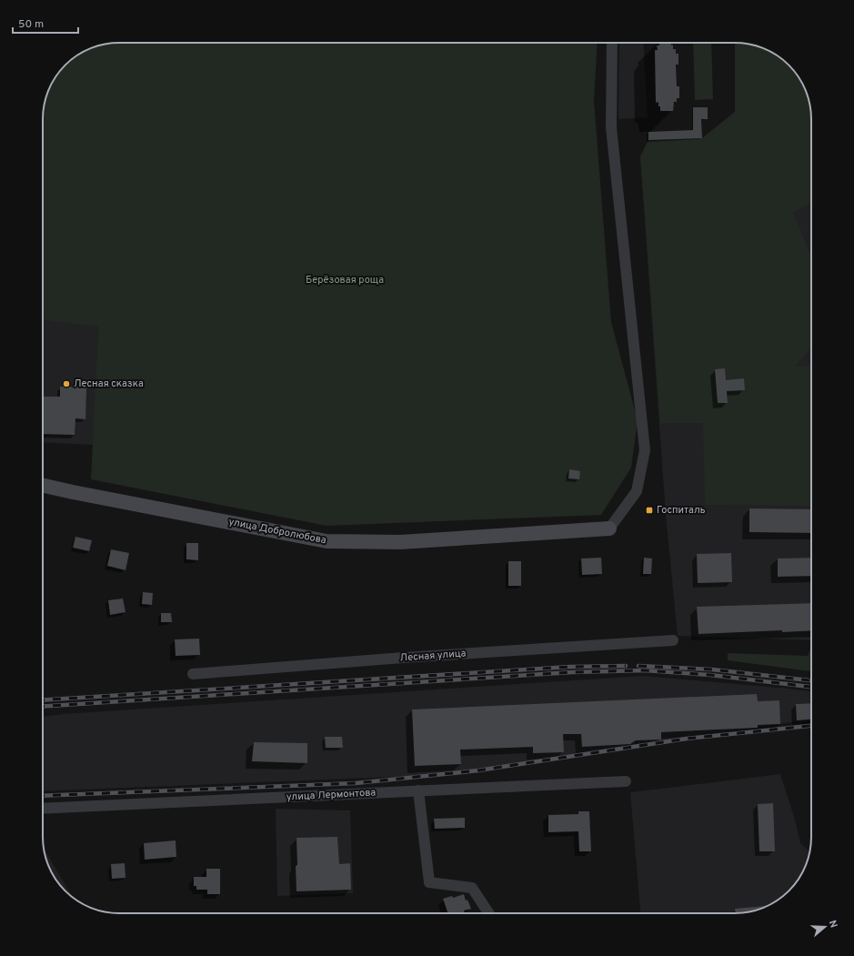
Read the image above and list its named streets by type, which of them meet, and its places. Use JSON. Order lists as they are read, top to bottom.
{
  "streets": {
    "street": ["улица Добролюбова", "Лесная улица", "улица Лермонтова"]
  },
  "parks": ["Берёзовая роща"],
  "places": {
    "other": ["Лесная сказка"],
    "transit": ["Госпиталь"]
  },
  "scale_bar": "50 m",
  "north": "right"
}
